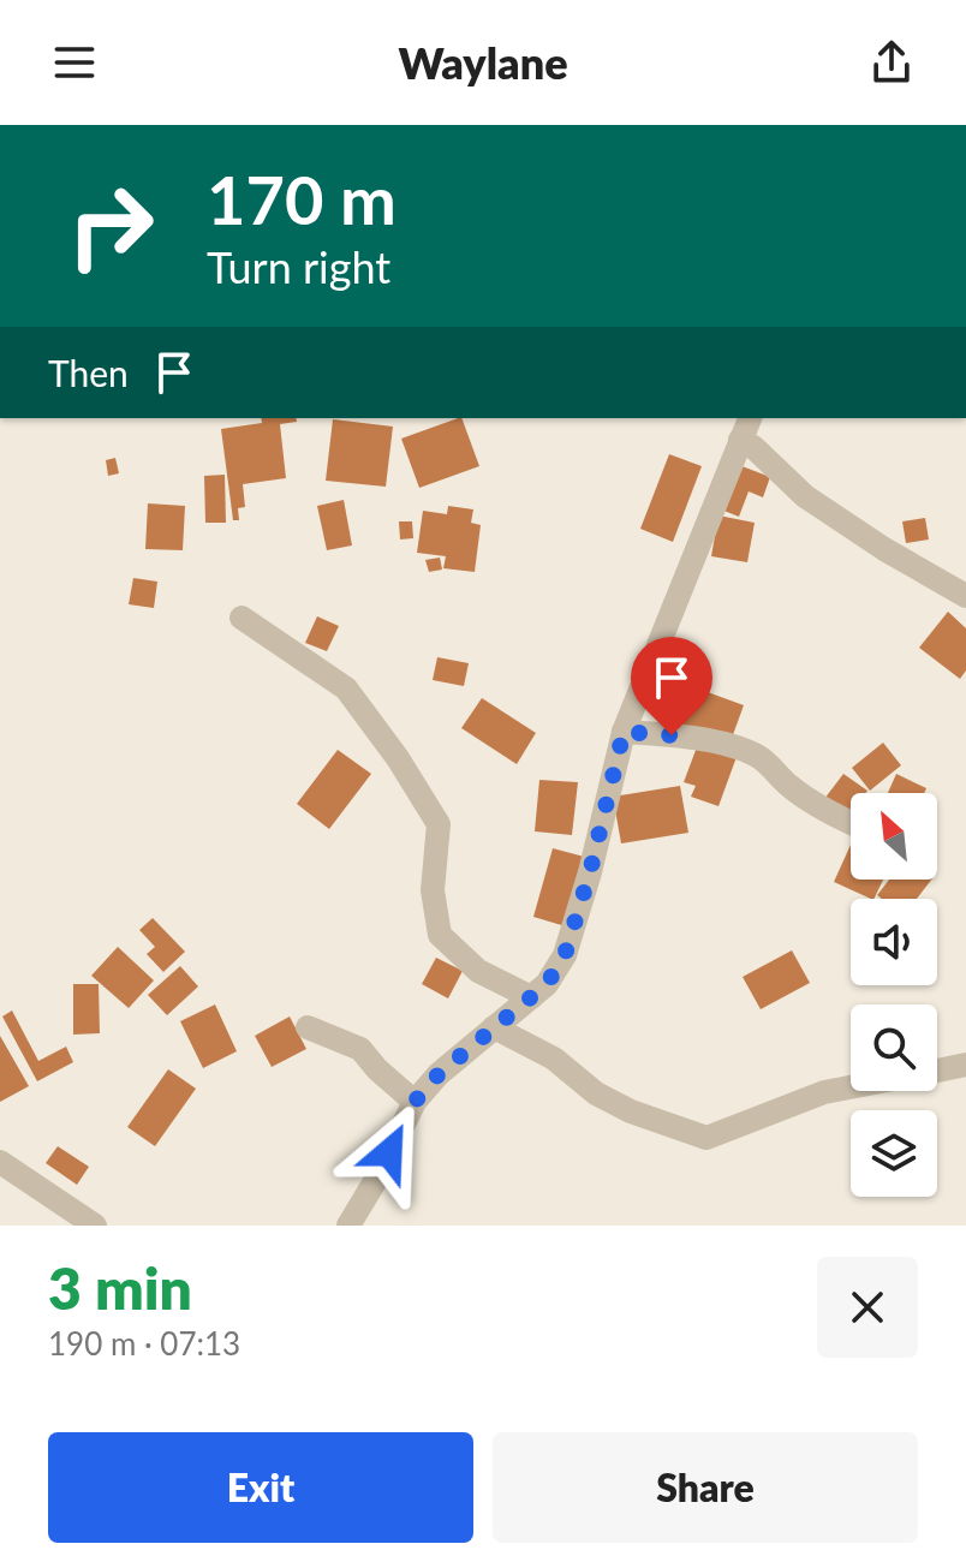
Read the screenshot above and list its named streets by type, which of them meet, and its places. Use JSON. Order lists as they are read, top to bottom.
{
  "north": "top left",
  "page": {
    "header": "Waylane",
    "turn": ["170 m", "Turn right"],
    "then": "Then",
    "heading": ["3 min", "190 m · 07:13"],
    "buttons": ["Exit", "Share"]
  }
}
